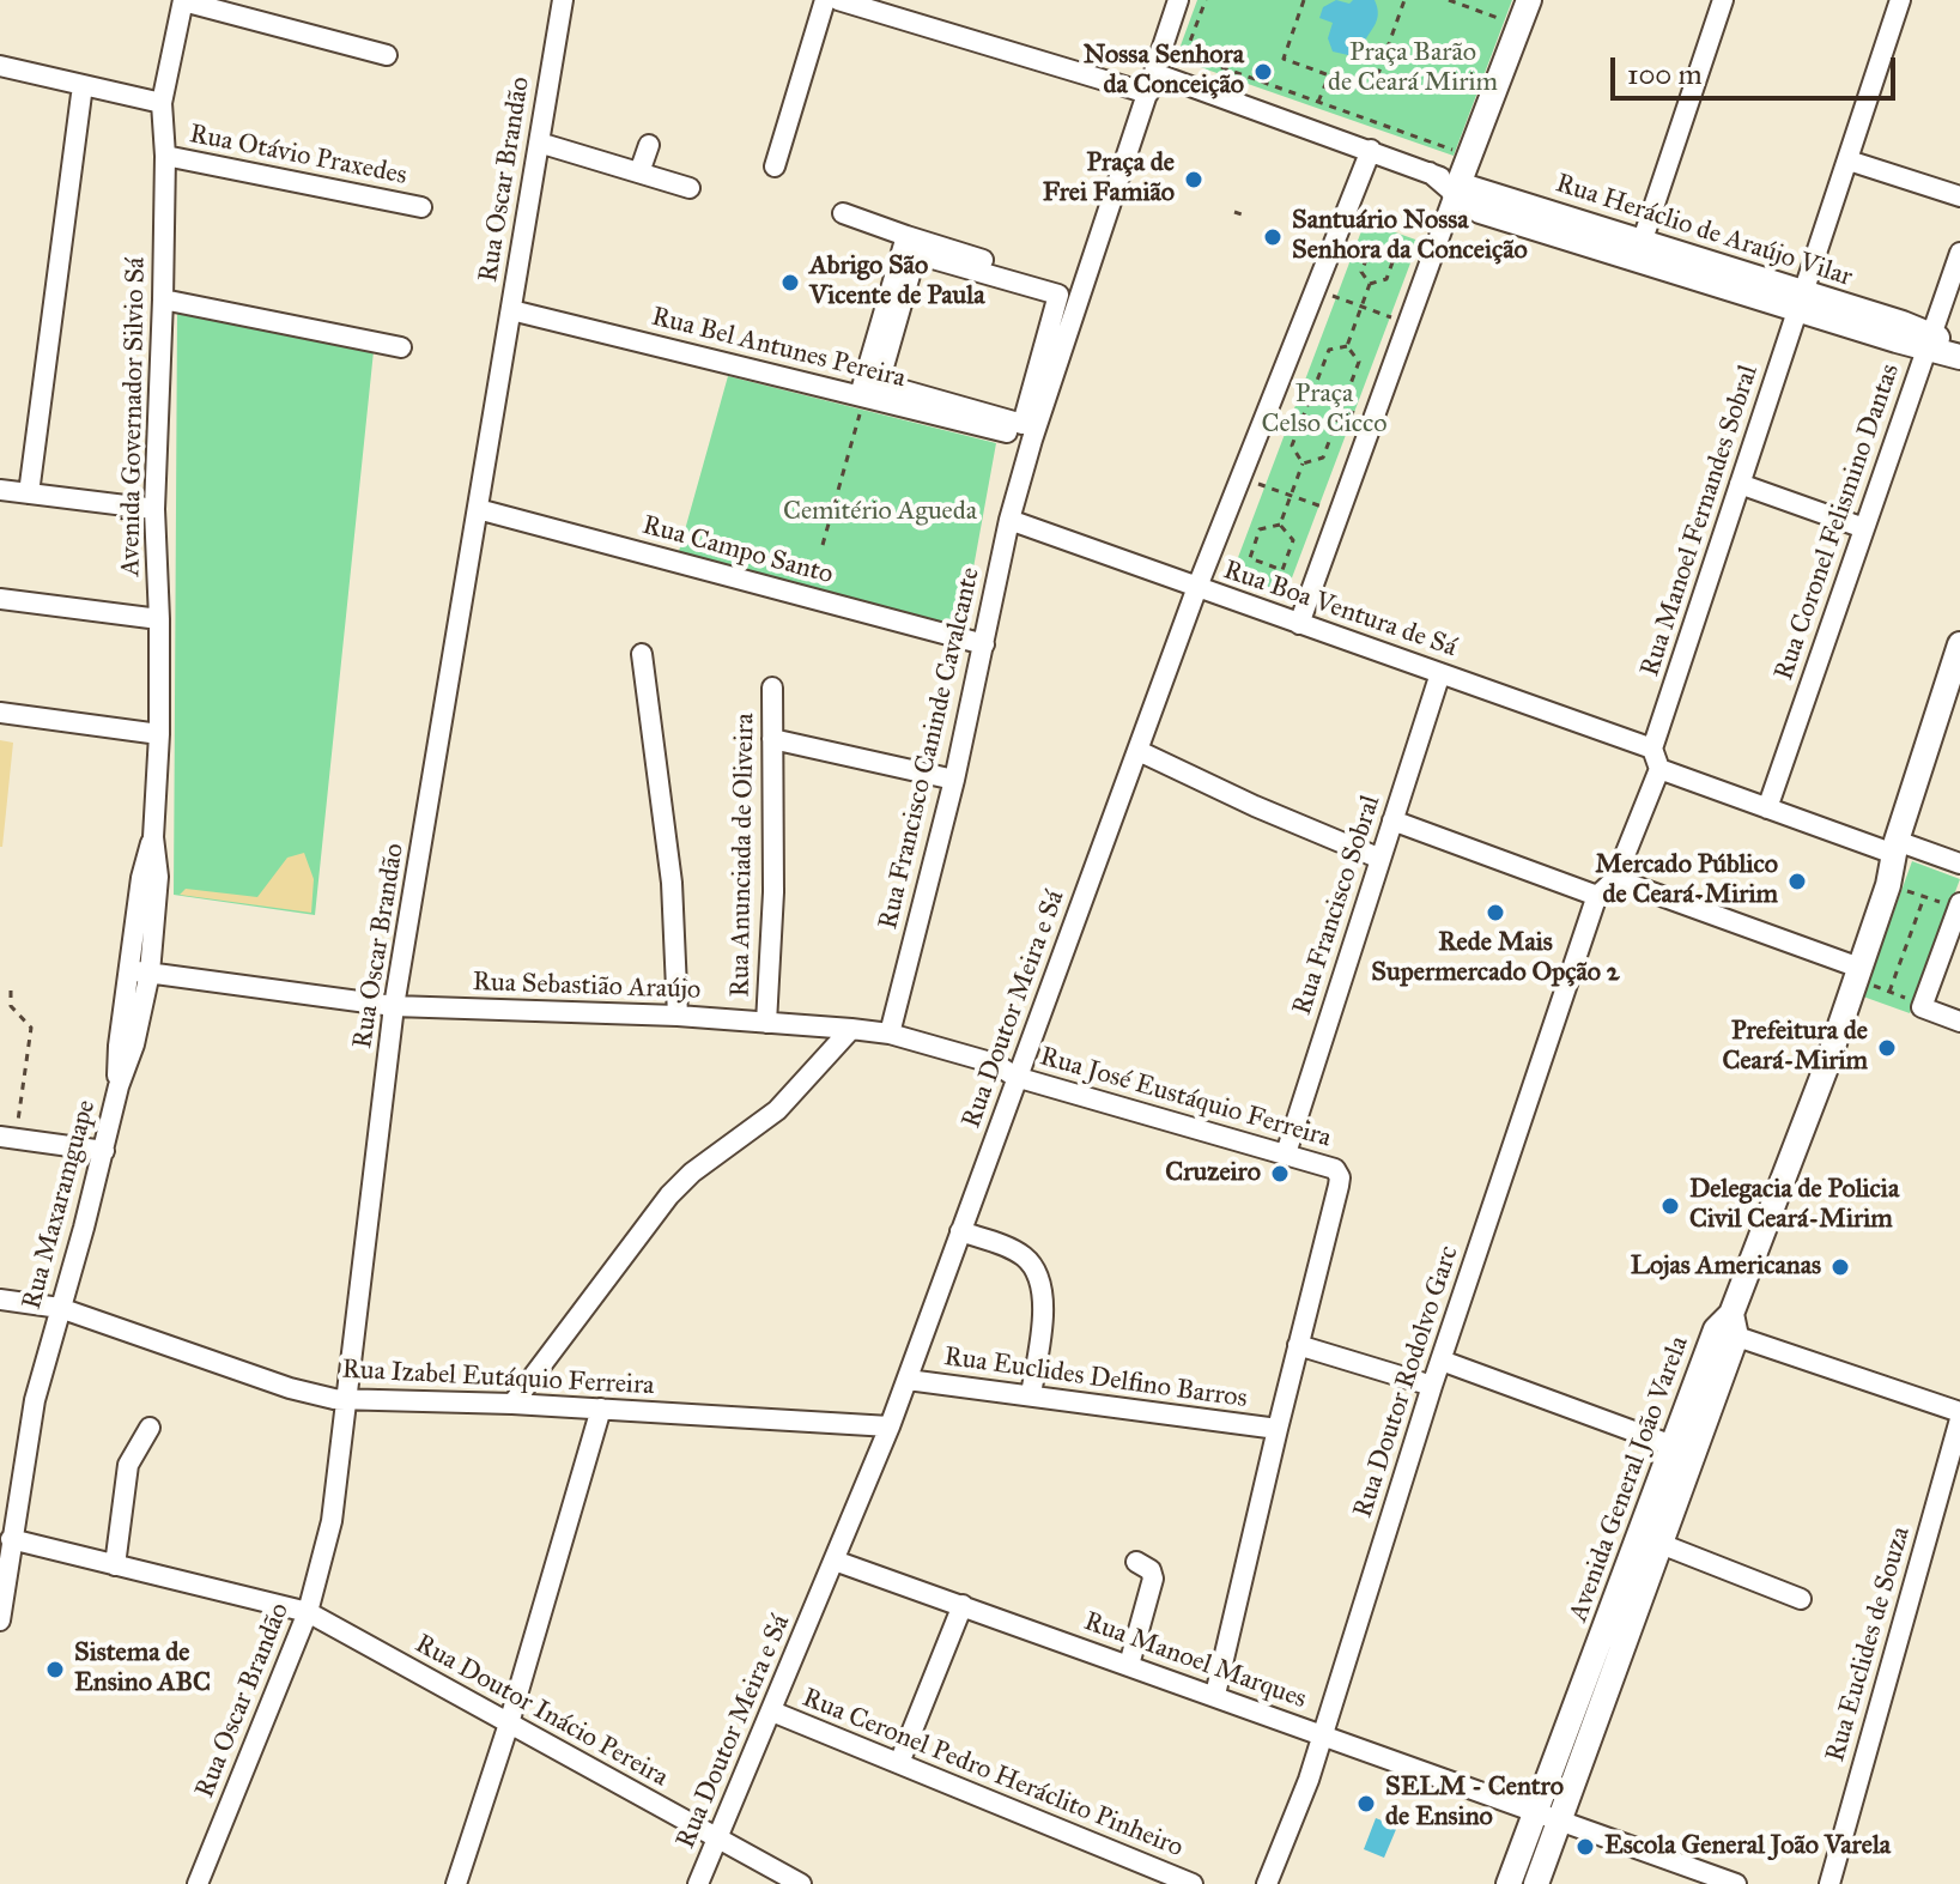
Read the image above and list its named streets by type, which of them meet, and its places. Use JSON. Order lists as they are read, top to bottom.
{
  "streets": {
    "main road": ["Rua Heráclio de Araújo Vilar", "Avenida General João Varela"],
    "street": [
      "Rua Otávio Praxedes",
      "Rua Oscar Brandão",
      "Rua Bel Antunes Pereira",
      "Avenida Governador Silvio Sá",
      "Rua Manoel Fernandes Sobral",
      "Rua Coronel Felismino Dantas",
      "Rua Campo Santo",
      "Rua Boa Ventura de Sá",
      "Rua Francisco Caninde Cavalcante",
      "Rua Anunciada de Oliveira",
      "Rua Francisco Sobral",
      "Rua Sebastião Araújo",
      "Rua Doutor Meira e Sá",
      "Rua José Eustáquio Ferreira",
      "Rua Maxaramguape",
      "Rua Izabel Eutáquio Ferreira",
      "Rua Euclides Delfino Barros",
      "Rua Doutor Rodolvo Garc",
      "Rua Euclides de Souza",
      "Rua Manoel Marques",
      "Rua Doutor Inácio Pereira",
      "Rua Ceronel Pedro Heráclito Pinheiro"
    ]
  },
  "crossings": [
    ["Rua Otávio Praxedes", "Avenida Governador Silvio Sá"],
    ["Rua Oscar Brandão", "Rua Bel Antunes Pereira"],
    ["Rua Oscar Brandão", "Rua Campo Santo"],
    ["Rua Oscar Brandão", "Rua Sebastião Araújo"],
    ["Rua Oscar Brandão", "Rua Izabel Eutáquio Ferreira"],
    ["Rua Oscar Brandão", "Rua Doutor Inácio Pereira"],
    ["Rua Heráclio de Araújo Vilar", "Rua Manoel Fernandes Sobral"],
    ["Rua Heráclio de Araújo Vilar", "Rua Coronel Felismino Dantas"],
    ["Rua Heráclio de Araújo Vilar", "Rua Francisco Caninde Cavalcante"],
    ["Rua Heráclio de Araújo Vilar", "Rua Doutor Meira e Sá"],
    ["Rua Bel Antunes Pereira", "Rua Francisco Caninde Cavalcante"],
    ["Avenida Governador Silvio Sá", "Rua Sebastião Araújo"],
    ["Avenida Governador Silvio Sá", "Rua Maxaramguape"],
    ["Rua Manoel Fernandes Sobral", "Rua Boa Ventura de Sá"],
    ["Rua Campo Santo", "Rua Francisco Caninde Cavalcante"],
    ["Rua Boa Ventura de Sá", "Rua Francisco Caninde Cavalcante"],
    ["Rua Boa Ventura de Sá", "Rua Francisco Sobral"],
    ["Rua Boa Ventura de Sá", "Rua Doutor Meira e Sá"],
    ["Rua Francisco Caninde Cavalcante", "Rua Sebastião Araújo"],
    ["Rua Anunciada de Oliveira", "Rua Sebastião Araújo"],
    ["Rua Francisco Sobral", "Rua José Eustáquio Ferreira"],
    ["Rua Sebastião Araújo", "Rua Doutor Meira e Sá"],
    ["Rua Sebastião Araújo", "Rua José Eustáquio Ferreira"],
    ["Rua Sebastião Araújo", "Rua Maxaramguape"],
    ["Rua Doutor Meira e Sá", "Rua José Eustáquio Ferreira"],
    ["Rua Doutor Meira e Sá", "Rua Izabel Eutáquio Ferreira"],
    ["Rua Doutor Meira e Sá", "Rua Euclides Delfino Barros"],
    ["Rua Doutor Meira e Sá", "Rua Manoel Marques"],
    ["Rua Doutor Meira e Sá", "Rua Doutor Inácio Pereira"],
    ["Rua Doutor Meira e Sá", "Rua Ceronel Pedro Heráclito Pinheiro"],
    ["Rua Maxaramguape", "Rua Izabel Eutáquio Ferreira"],
    ["Rua Maxaramguape", "Rua Doutor Inácio Pereira"],
    ["Rua Doutor Rodolvo Garc", "Rua Manoel Marques"],
    ["Avenida General João Varela", "Rua Manoel Marques"]
  ],
  "parks": ["Praça Barão de Ceará Mirim", "Praça Celso Cicco", "Cemitério Agueda"],
  "places": [
    "Nossa Senhora da Conceição",
    "Praça de Frei Famião",
    "Santuário Nossa Senhora da Conceição",
    "Abrigo São Vicente de Paula",
    "Mercado Público de Ceará-Mirim",
    "Rede Mais Supermercado Opção 2",
    "Prefeitura de Ceará-Mirim",
    "Cruzeiro",
    "Delegacia de Policia Civil Ceará-Mirim",
    "Lojas Americanas",
    "Sistema de Ensino ABC",
    "SELM - Centro de Ensino",
    "Escola General João Varela"
  ],
  "scale_bar": "100 m"
}
